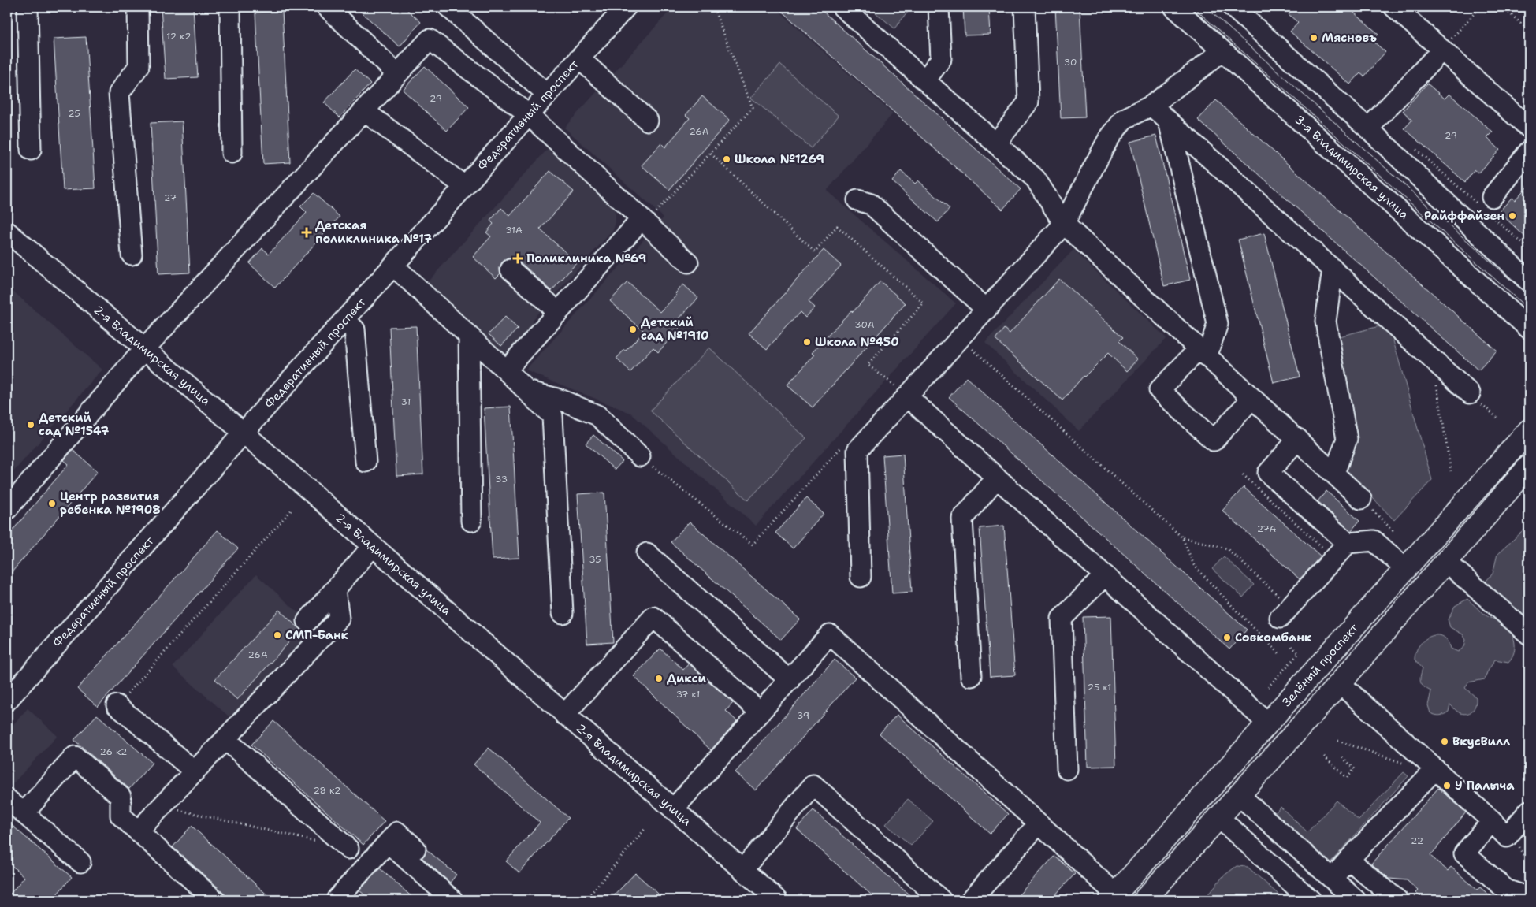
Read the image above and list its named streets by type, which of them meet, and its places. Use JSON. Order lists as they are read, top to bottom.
{
  "streets": {
    "main road": ["Зелёный проспект"],
    "street": ["Федеративный проспект", "3-я Владимирская улица", "2-я Владимирская улица"]
  },
  "crossings": [
    ["Федеративный проспект", "2-я Владимирская улица"]
  ],
  "places": {
    "other": [
      "Мясновъ",
      "Школа №1269",
      "Райффайзен",
      "Детский сад №1910",
      "Школа №450",
      "Детский сад №1547",
      "Центр развития ребенка №1908",
      "СМП-Банк",
      "Совкомбанк",
      "Дикси",
      "ВкусВилл",
      "У Палыча"
    ],
    "health": ["Детская поликлиника №17", "Поликлиника №69"]
  },
  "house_numbers": [
    "12 к2",
    "30",
    "29",
    "25",
    "26А",
    "29",
    "27",
    "31А",
    "30А",
    "31",
    "33",
    "27А",
    "35",
    "26А",
    "25 к1",
    "37 к1",
    "39",
    "26 к2",
    "28 к2",
    "22"
  ]
}
